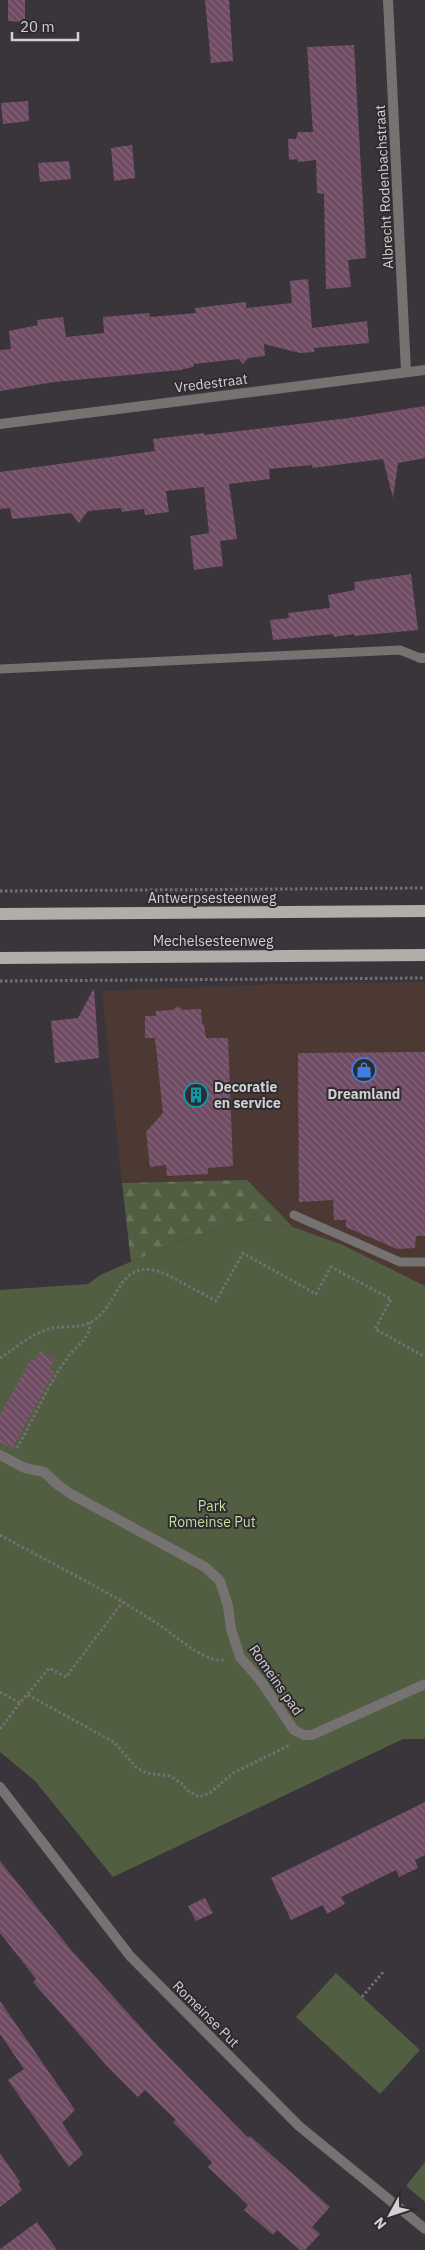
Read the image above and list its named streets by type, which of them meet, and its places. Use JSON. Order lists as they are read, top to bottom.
{
  "streets": {
    "main road": ["Antwerpsesteenweg", "Mechelsesteenweg"],
    "street": [
      "Albrecht Rodenbachstraat",
      "Vredestraat",
      "Romeins pad",
      "Romeinse Put"
    ]
  },
  "crossings": [
    ["Albrecht Rodenbachstraat", "Vredestraat"]
  ],
  "parks": ["Park Romeinse Put"],
  "places": {
    "shop": ["Dreamland"],
    "building": ["Decoratie en service"]
  },
  "scale_bar": "20 m",
  "north": "bottom left"
}
